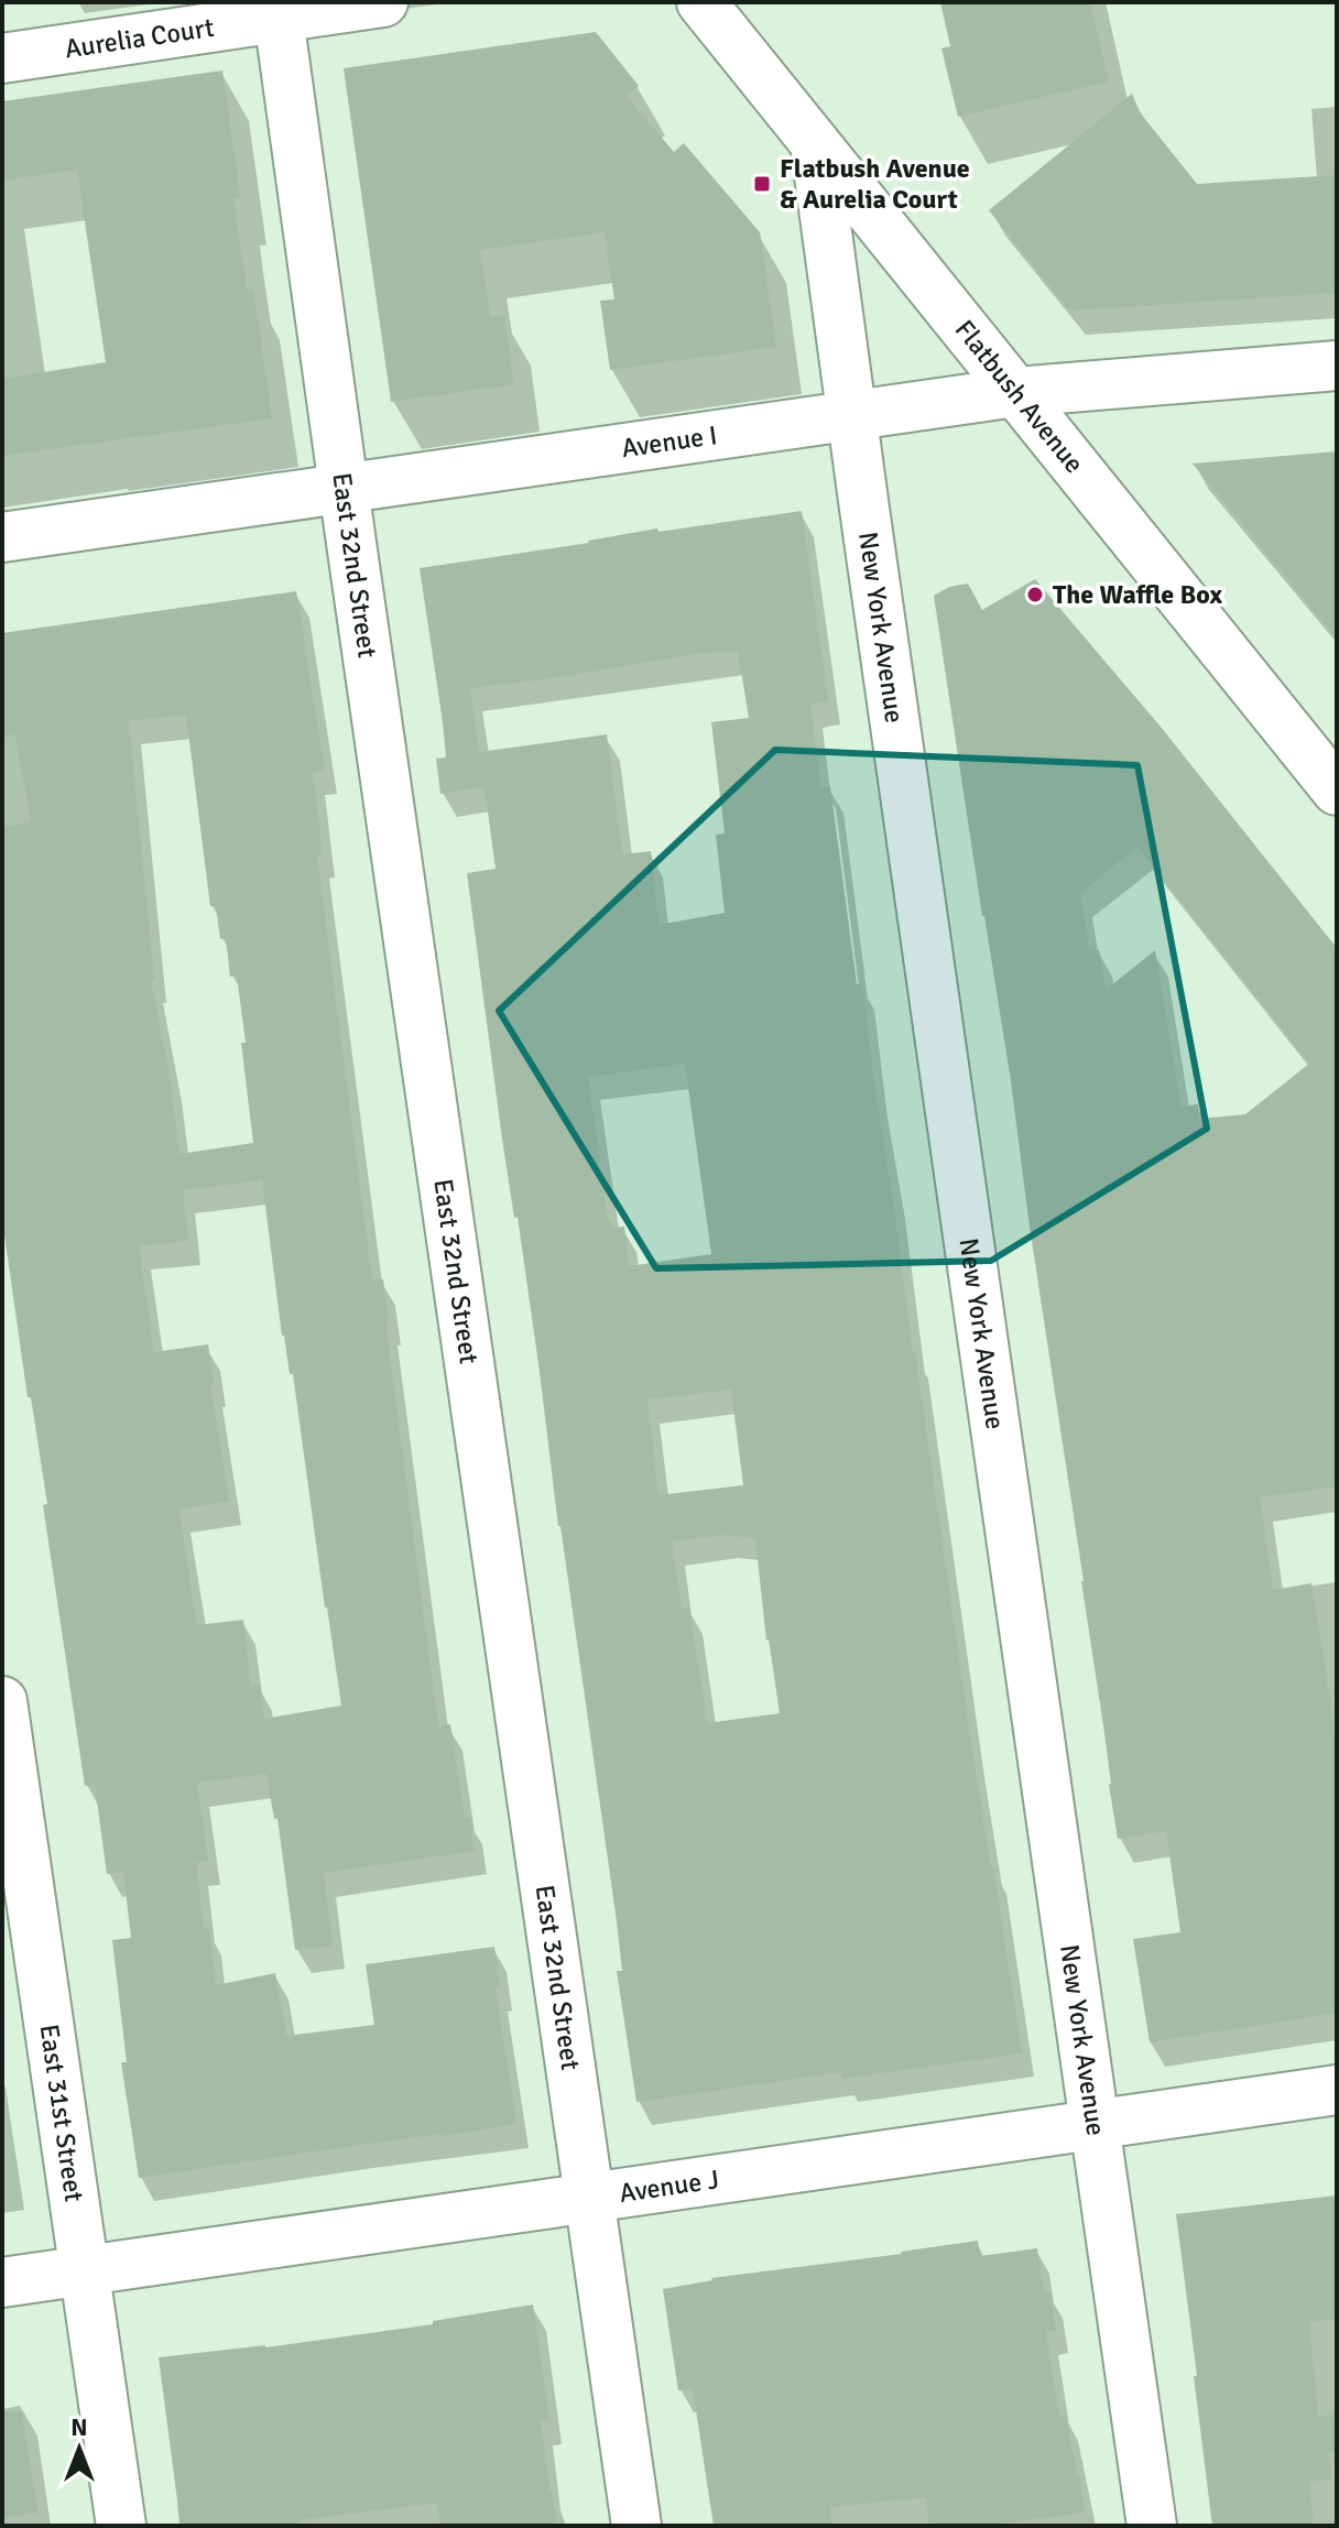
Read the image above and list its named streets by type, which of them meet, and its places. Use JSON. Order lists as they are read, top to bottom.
{
  "streets": {
    "street": [
      "Aurelia Court",
      "Flatbush Avenue",
      "Avenue I",
      "East 32nd Street",
      "New York Avenue",
      "East 31st Street",
      "Avenue J"
    ]
  },
  "crossings": [
    ["Aurelia Court", "East 32nd Street"],
    ["Flatbush Avenue", "Avenue I"],
    ["Flatbush Avenue", "New York Avenue"],
    ["Avenue I", "East 32nd Street"],
    ["Avenue I", "New York Avenue"],
    ["East 32nd Street", "Avenue J"],
    ["New York Avenue", "Avenue J"],
    ["East 31st Street", "Avenue J"]
  ],
  "places": {
    "transit": ["Flatbush Avenue & Aurelia Court"],
    "other": ["The Waffle Box"]
  },
  "north": "top"
}
